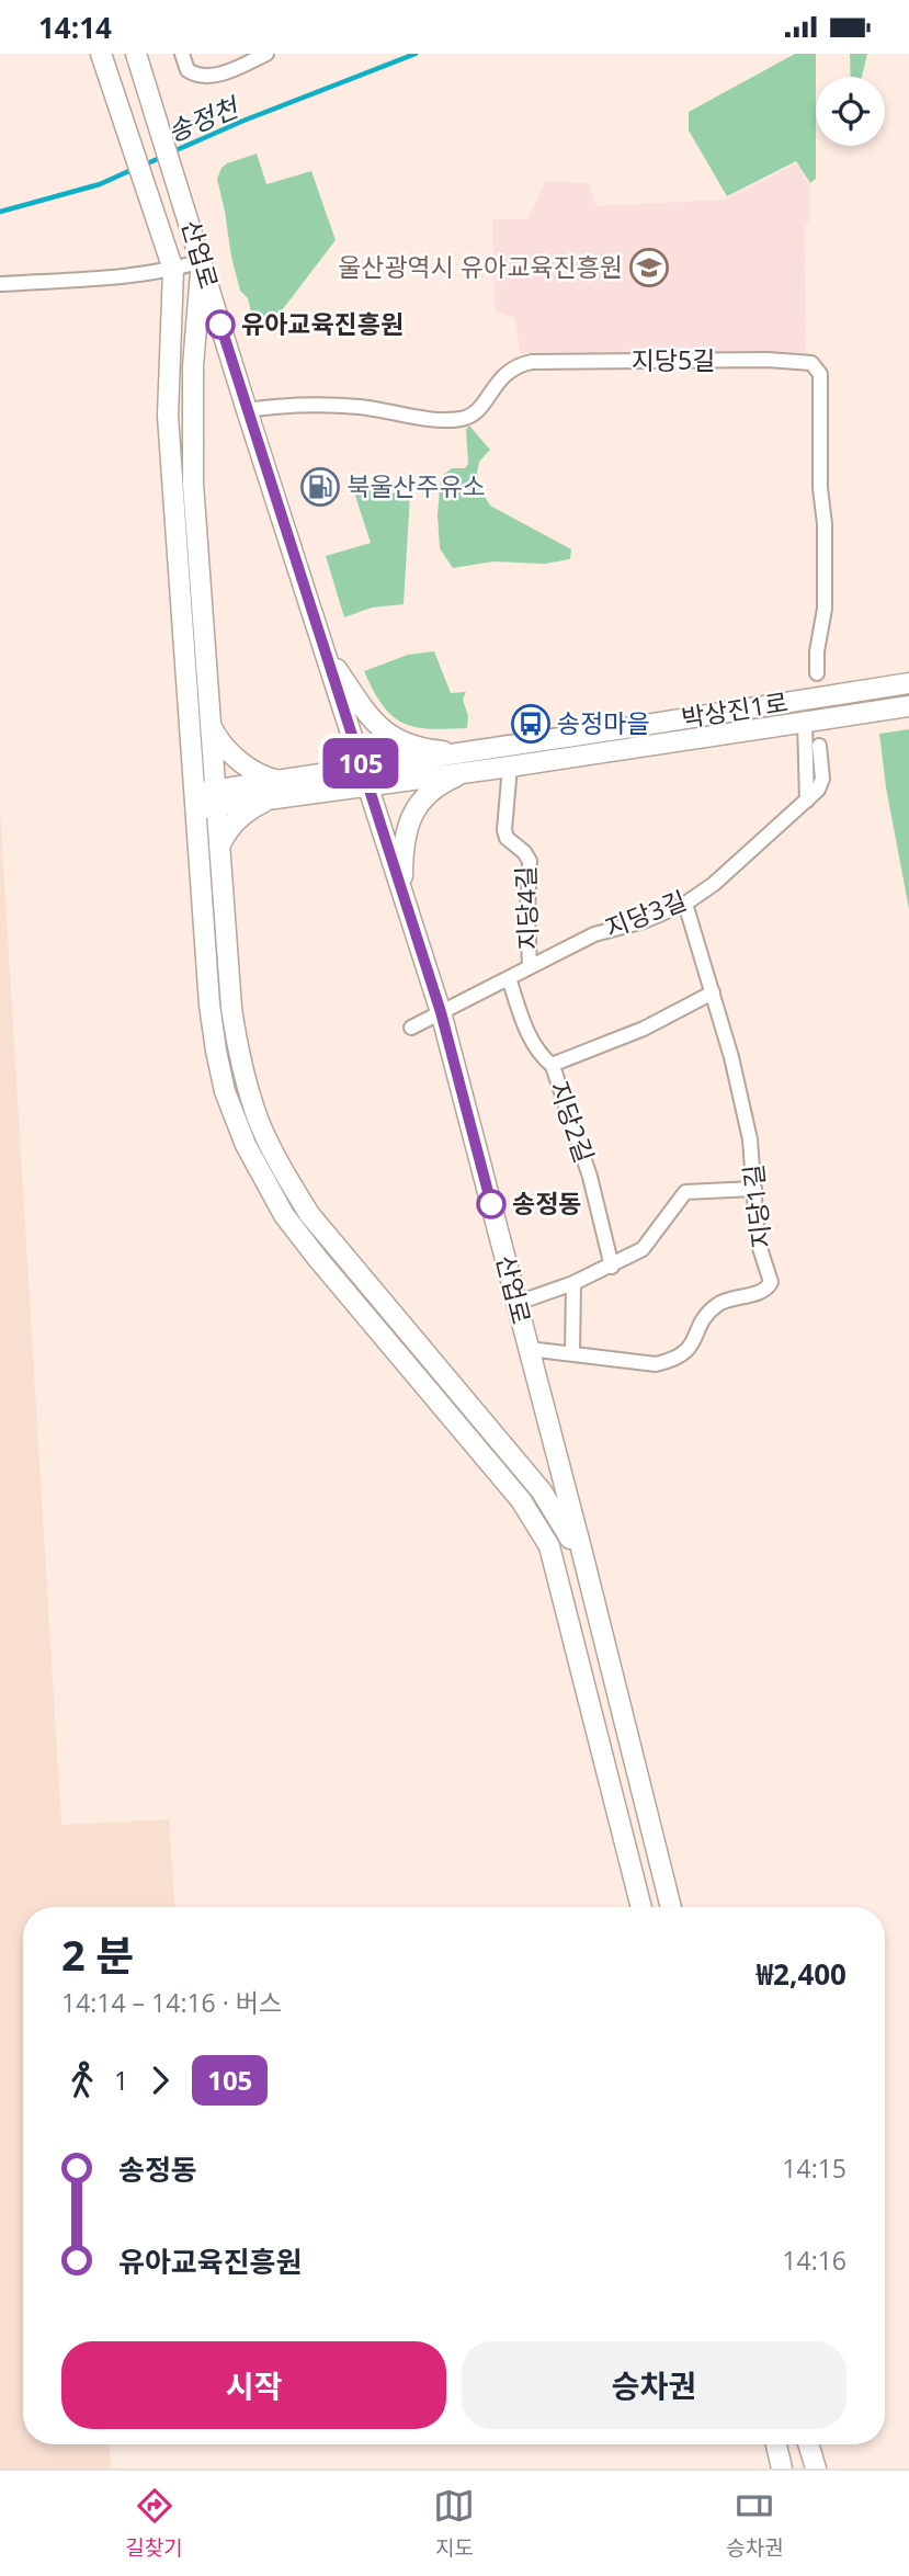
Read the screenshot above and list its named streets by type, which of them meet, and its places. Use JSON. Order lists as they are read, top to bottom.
{
  "streets": {
    "main road": ["산업로", "박상진1로"],
    "street": [
      "지당5길",
      "지당4길",
      "지당3길",
      "지당2길",
      "지당1길"
    ]
  },
  "crossings": [
    ["산업로", "지당5길"],
    ["산업로", "박상진1로"],
    ["산업로", "지당3길"],
    ["산업로", "지당1길"],
    ["박상진1로", "지당4길"],
    ["지당4길", "지당3길"],
    ["지당3길", "지당2길"],
    ["지당3길", "지당1길"],
    ["지당2길", "지당1길"]
  ],
  "water": ["송정천"],
  "places": {
    "school or university": ["울산광역시 유아교육진흥원"],
    "other": ["유아교육진흥원", "송정동"],
    "fuel station": ["북울산주유소"],
    "bus stop": ["송정마을"]
  },
  "lines": ["bus line 105"],
  "page": {
    "status": "14:14",
    "on_map": "105",
    "heading": ["2 분", "14:14 – 14:16 · 버스", "₩2,400"],
    "legs": ["1", "105"],
    "list": [
      {
        "name": "송정동",
        "value": "14:15"
      },
      {
        "name": "유아교육진흥원",
        "value": "14:16"
      }
    ],
    "buttons": ["시작", "승차권"],
    "tabs": ["길찾기", "지도", "승차권"]
  }
}
